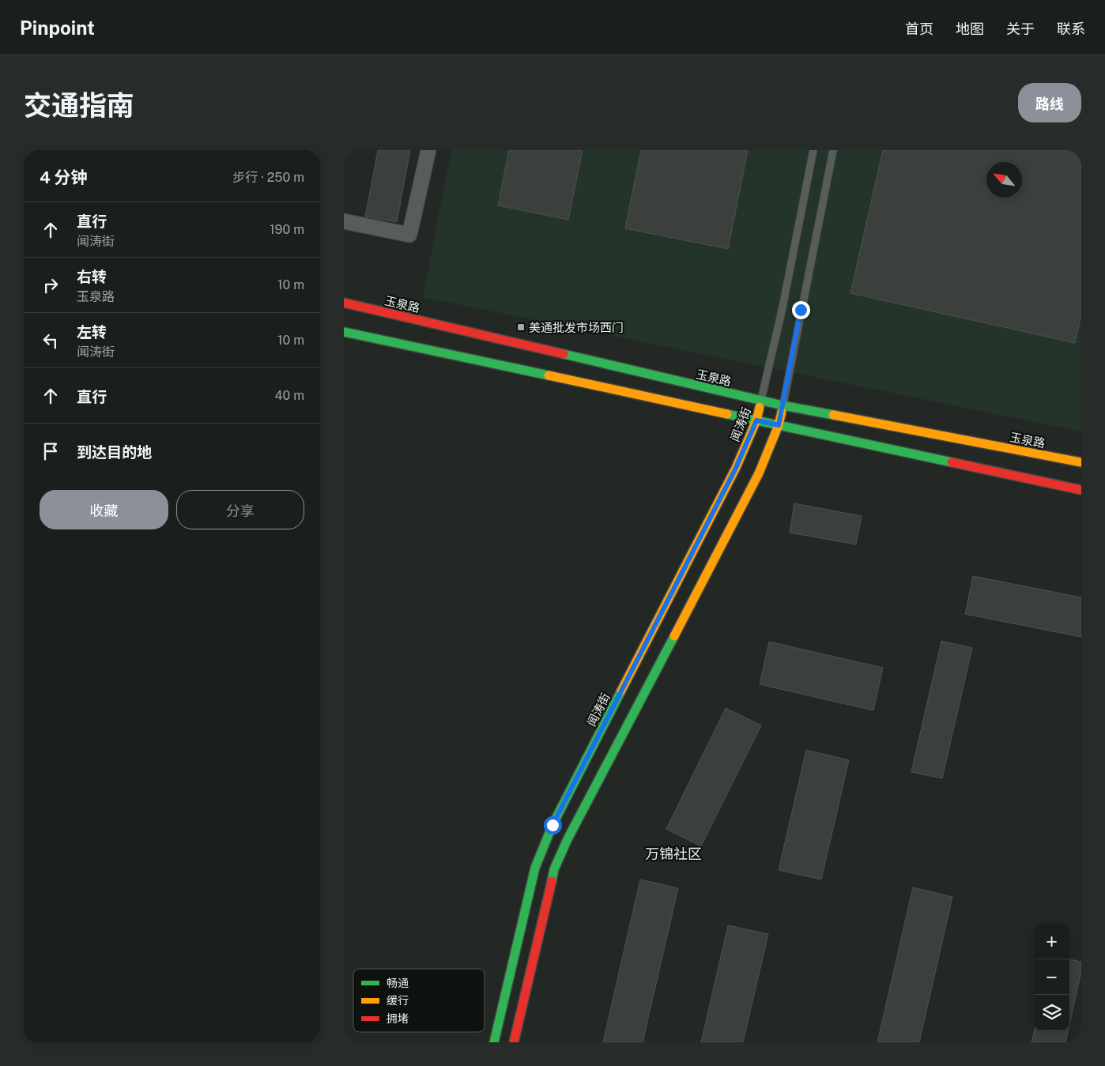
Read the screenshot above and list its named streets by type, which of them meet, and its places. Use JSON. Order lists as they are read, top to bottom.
{
  "streets": {
    "street": ["玉泉路", "闻涛街"]
  },
  "crossings": [
    ["玉泉路", "闻涛街"]
  ],
  "districts": ["万锦社区"],
  "places": {
    "transit": ["美通批发市场西门"]
  },
  "legend": ["畅通", "缓行", "拥堵"],
  "north": "top left",
  "page": {
    "header": "Pinpoint",
    "nav": [
      "首页",
      "地图",
      "关于",
      "联系"
    ],
    "title": "交通指南",
    "buttons": [
      "路线",
      ["收藏", "分享"]
    ],
    "heading": ["4 分钟", "步行 · 250 m"],
    "list": [
      ["直行", "闻涛街", "190 m"],
      ["右转", "玉泉路", "10 m"],
      ["左转", "闻涛街", "10 m"],
      ["直行", "40 m"],
      "到达目的地"
    ],
    "map_buttons": ["+", "−"]
  }
}
